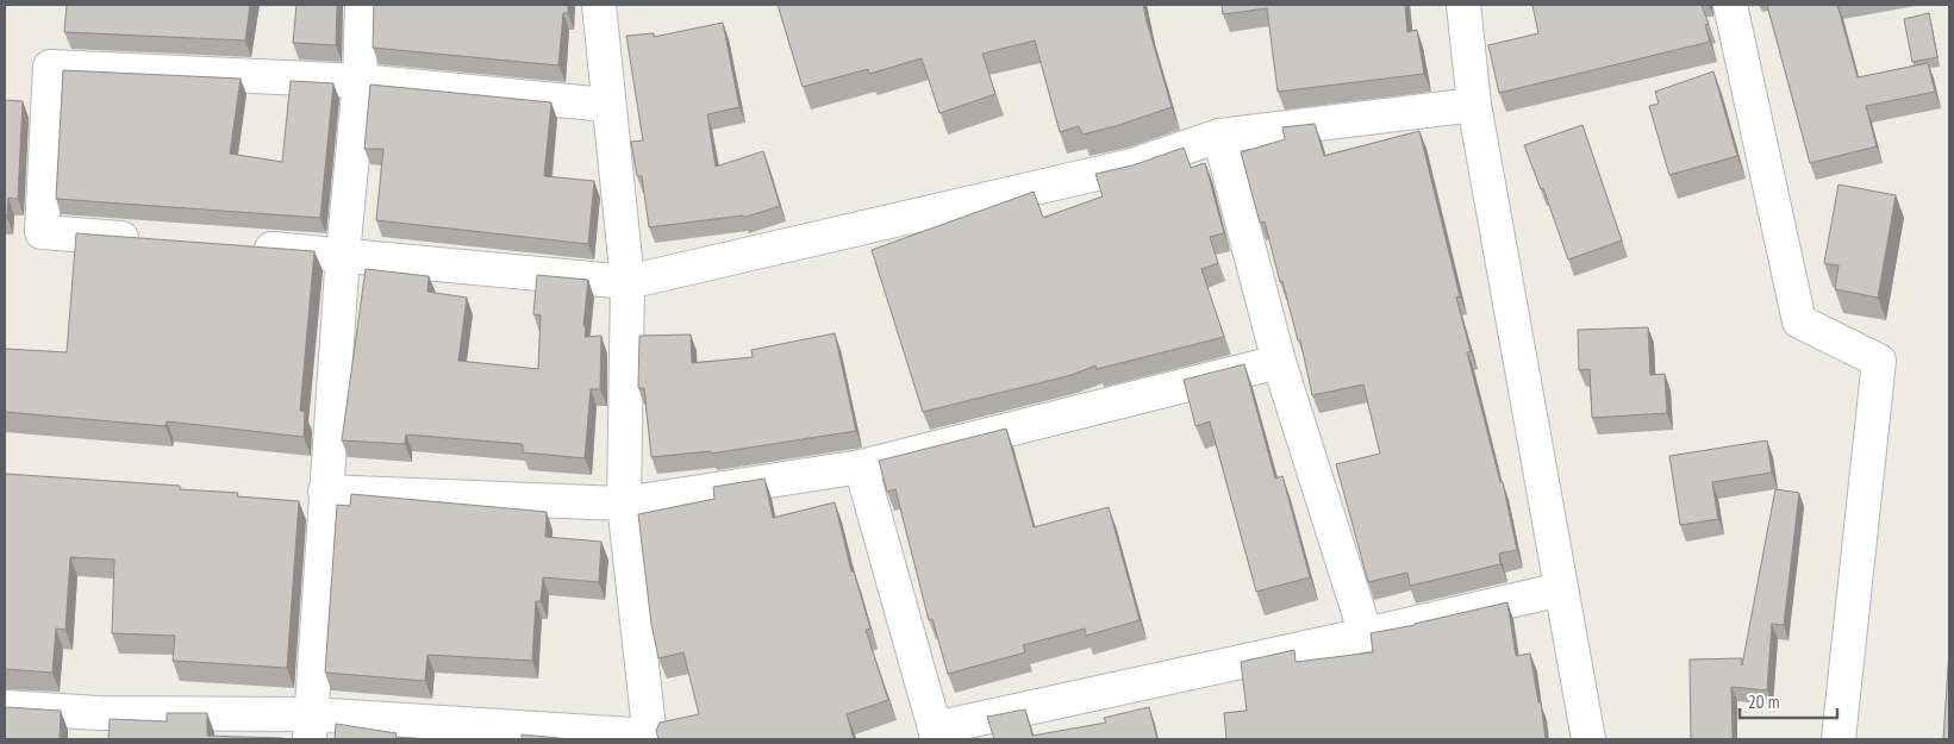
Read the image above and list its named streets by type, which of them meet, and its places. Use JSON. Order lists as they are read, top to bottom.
{
  "scale_bar": "20 m"
}
